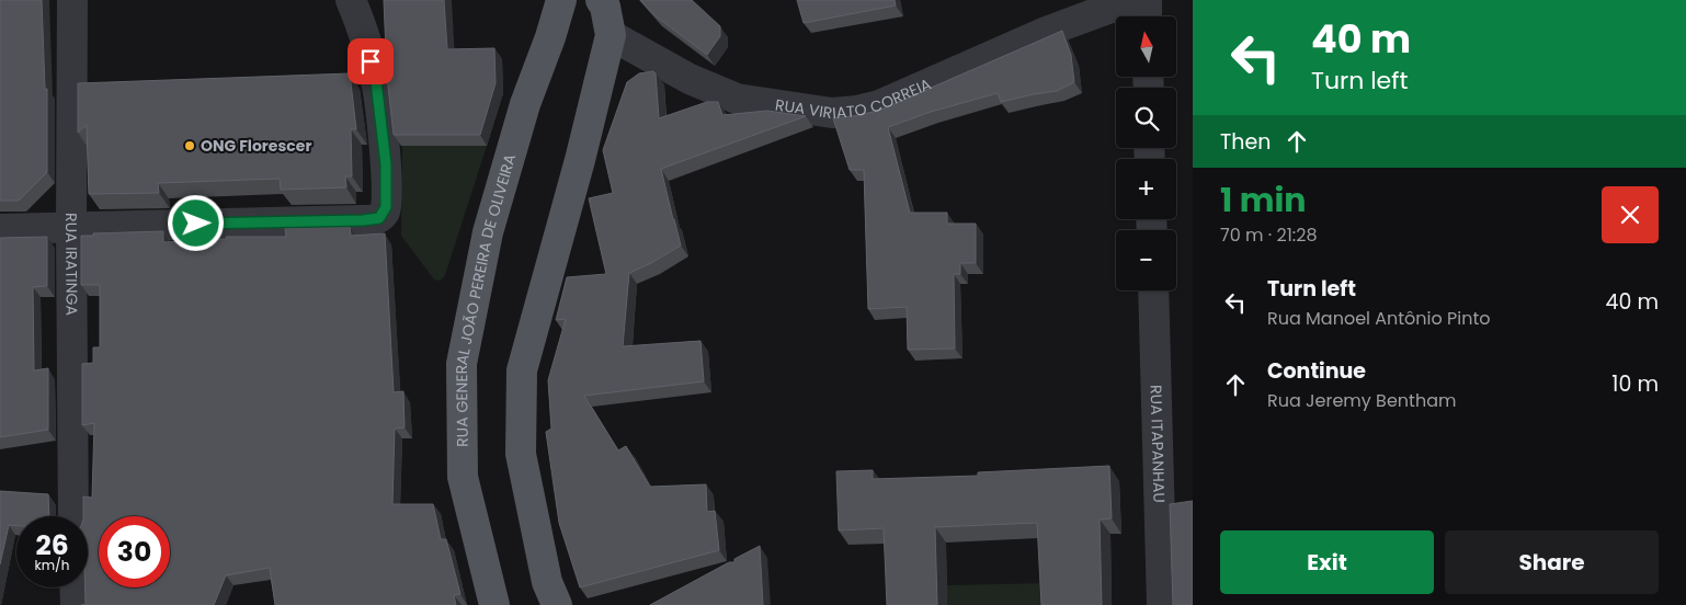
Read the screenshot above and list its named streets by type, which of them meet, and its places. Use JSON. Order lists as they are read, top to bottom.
{
  "streets": {
    "main road": ["RUA GENERAL JOÃO PEREIRA DE OLIVEIRA"],
    "street": ["RUA VIRIATO CORREIA", "RUA IRATINGA", "RUA ITAPANHAU"]
  },
  "places": ["ONG Florescer"],
  "north": "top",
  "page": {
    "turn": ["40 m", "Turn left"],
    "map_buttons": ["+", "−"],
    "then": "Then",
    "heading": ["1 min", "70 m · 21:28"],
    "list": [
      {
        "name": "Turn left",
        "note": "Rua Manoel Antônio Pinto",
        "value": "40 m"
      },
      {
        "name": "Continue",
        "note": "Rua Jeremy Bentham",
        "value": "10 m"
      }
    ],
    "speed": "26 km/h",
    "limit": "30",
    "buttons": ["Exit", "Share"]
  }
}
